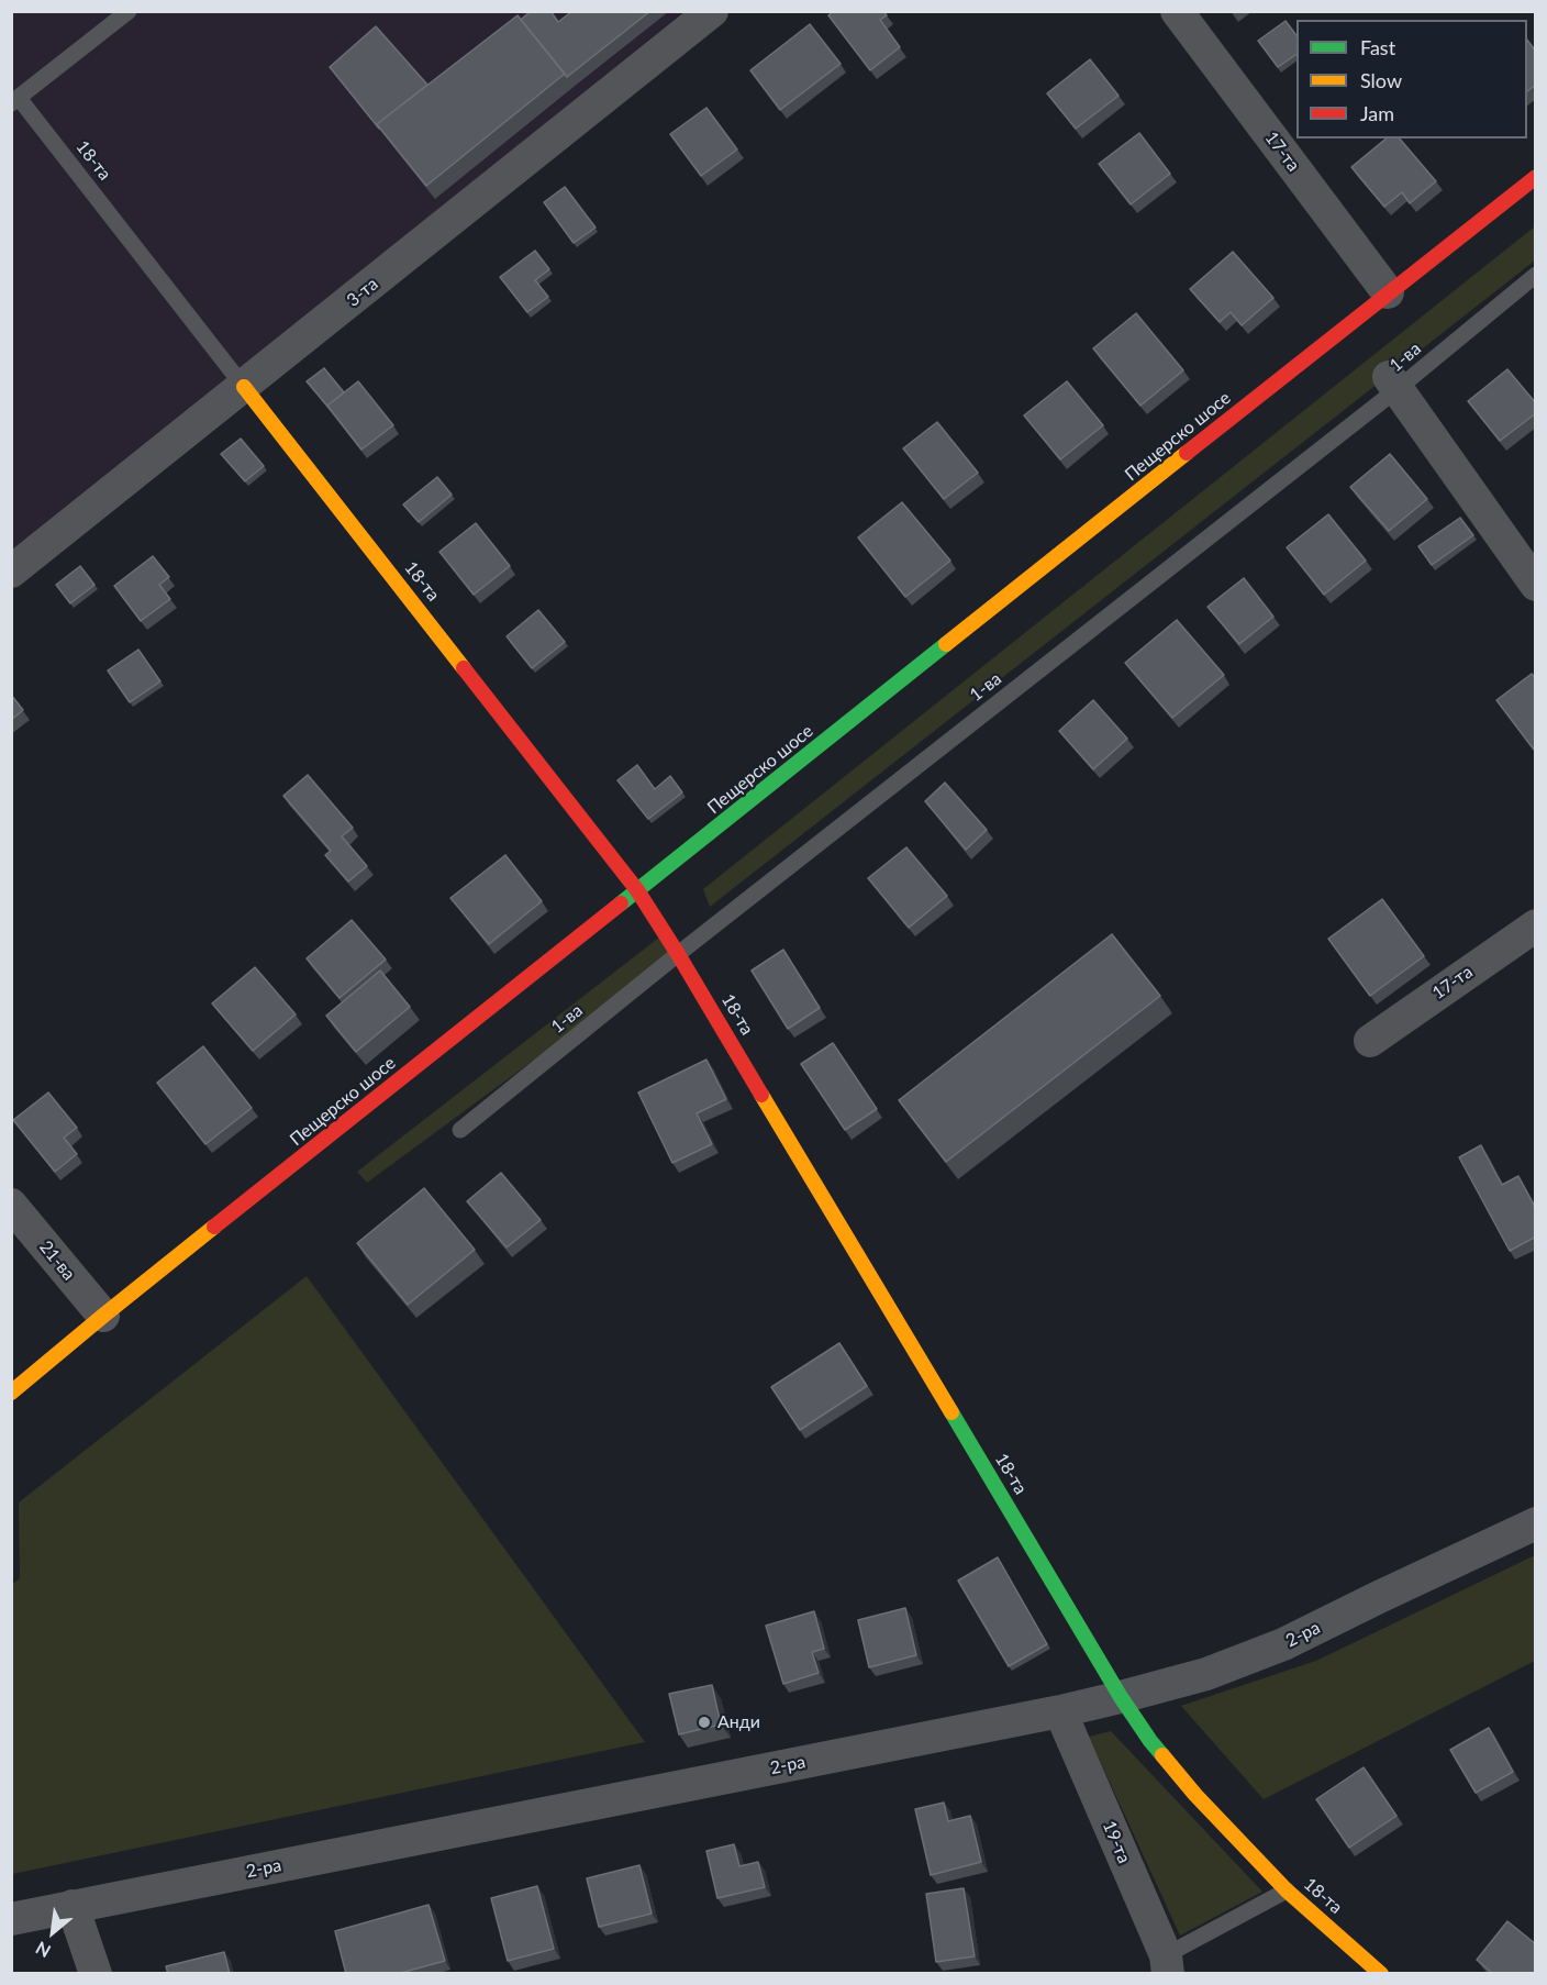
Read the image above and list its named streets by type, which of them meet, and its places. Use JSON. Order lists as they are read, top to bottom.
{
  "streets": {
    "street": [
      "17-та",
      "18-та",
      "3-та",
      "Пещерско шосе",
      "21-ва",
      "2-ра",
      "19-та"
    ],
    "lane": ["1-ва"]
  },
  "crossings": [
    ["17-та", "Пещерско шосе"],
    ["18-та", "3-та"],
    ["18-та", "1-ва"],
    ["18-та", "Пещерско шосе"],
    ["18-та", "2-ра"],
    ["Пещерско шосе", "21-ва"],
    ["2-ра", "19-та"]
  ],
  "places": ["Анди"],
  "legend": ["Fast", "Slow", "Jam"],
  "north": "bottom left"
}
